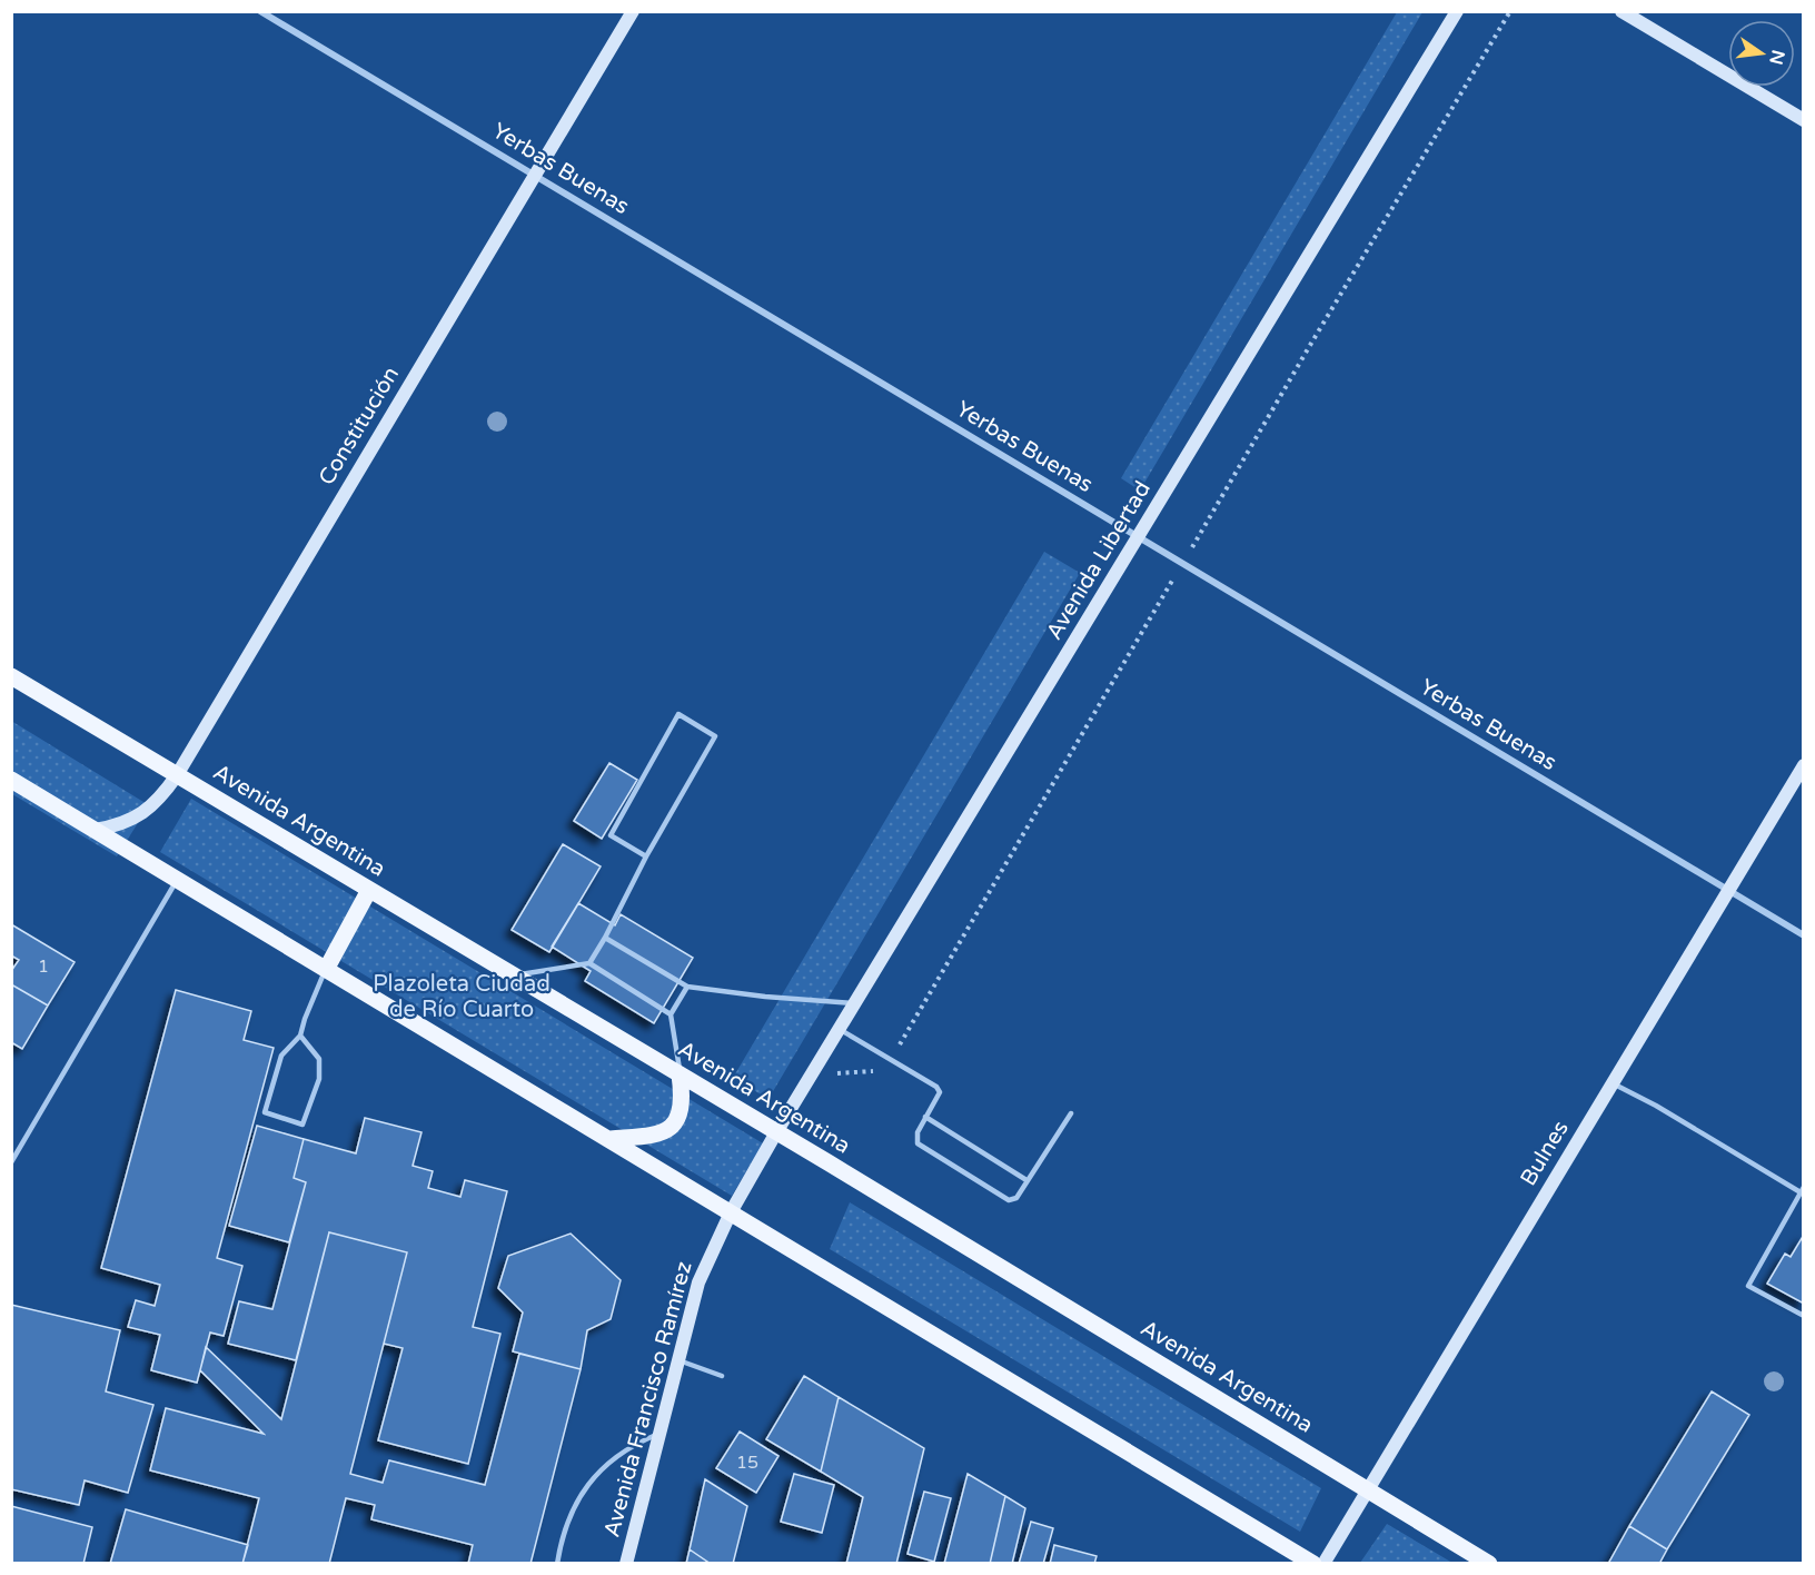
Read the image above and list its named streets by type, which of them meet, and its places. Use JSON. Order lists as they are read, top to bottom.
{
  "streets": {
    "main road": [
      "Constitución",
      "Avenida Libertad",
      "Avenida Argentina",
      "Bulnes",
      "Avenida Francisco Ramírez"
    ],
    "street": ["Yerbas Buenas"]
  },
  "crossings": [
    ["Yerbas Buenas", "Constitución"],
    ["Yerbas Buenas", "Avenida Libertad"],
    ["Yerbas Buenas", "Bulnes"],
    ["Constitución", "Avenida Argentina"],
    ["Avenida Libertad", "Avenida Argentina"],
    ["Avenida Libertad", "Avenida Francisco Ramírez"],
    ["Avenida Argentina", "Bulnes"],
    ["Avenida Argentina", "Avenida Francisco Ramírez"]
  ],
  "parks": ["Plazoleta Ciudad de Río Cuarto"],
  "house_numbers": ["1", "15"],
  "north": "right"
}
